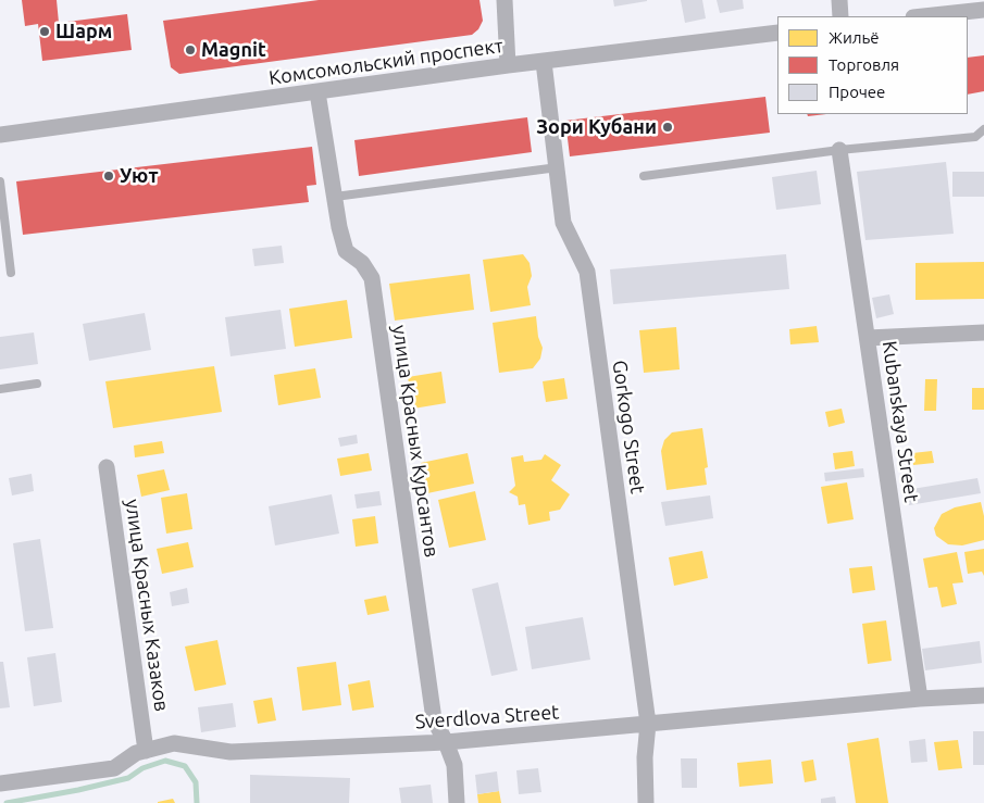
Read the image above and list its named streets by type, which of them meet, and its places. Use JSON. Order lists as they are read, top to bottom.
{
  "streets": {
    "street": [
      "Комсомольский проспект",
      "Kubanskaya Street",
      "Gorkogo Street",
      "улица Красных Курсантов",
      "улица Красных Казаков",
      "Sverdlova Street"
    ]
  },
  "crossings": [
    ["Комсомольский проспект", "Gorkogo Street"],
    ["Комсомольский проспект", "улица Красных Курсантов"],
    ["Kubanskaya Street", "Sverdlova Street"],
    ["Gorkogo Street", "Sverdlova Street"],
    ["улица Красных Курсантов", "Sverdlova Street"],
    ["улица Красных Казаков", "Sverdlova Street"]
  ],
  "places": [
    "Шарм",
    "Magnit",
    "Зори Кубани",
    "Уют"
  ],
  "legend": ["Жильё", "Торговля", "Прочее"]
}
